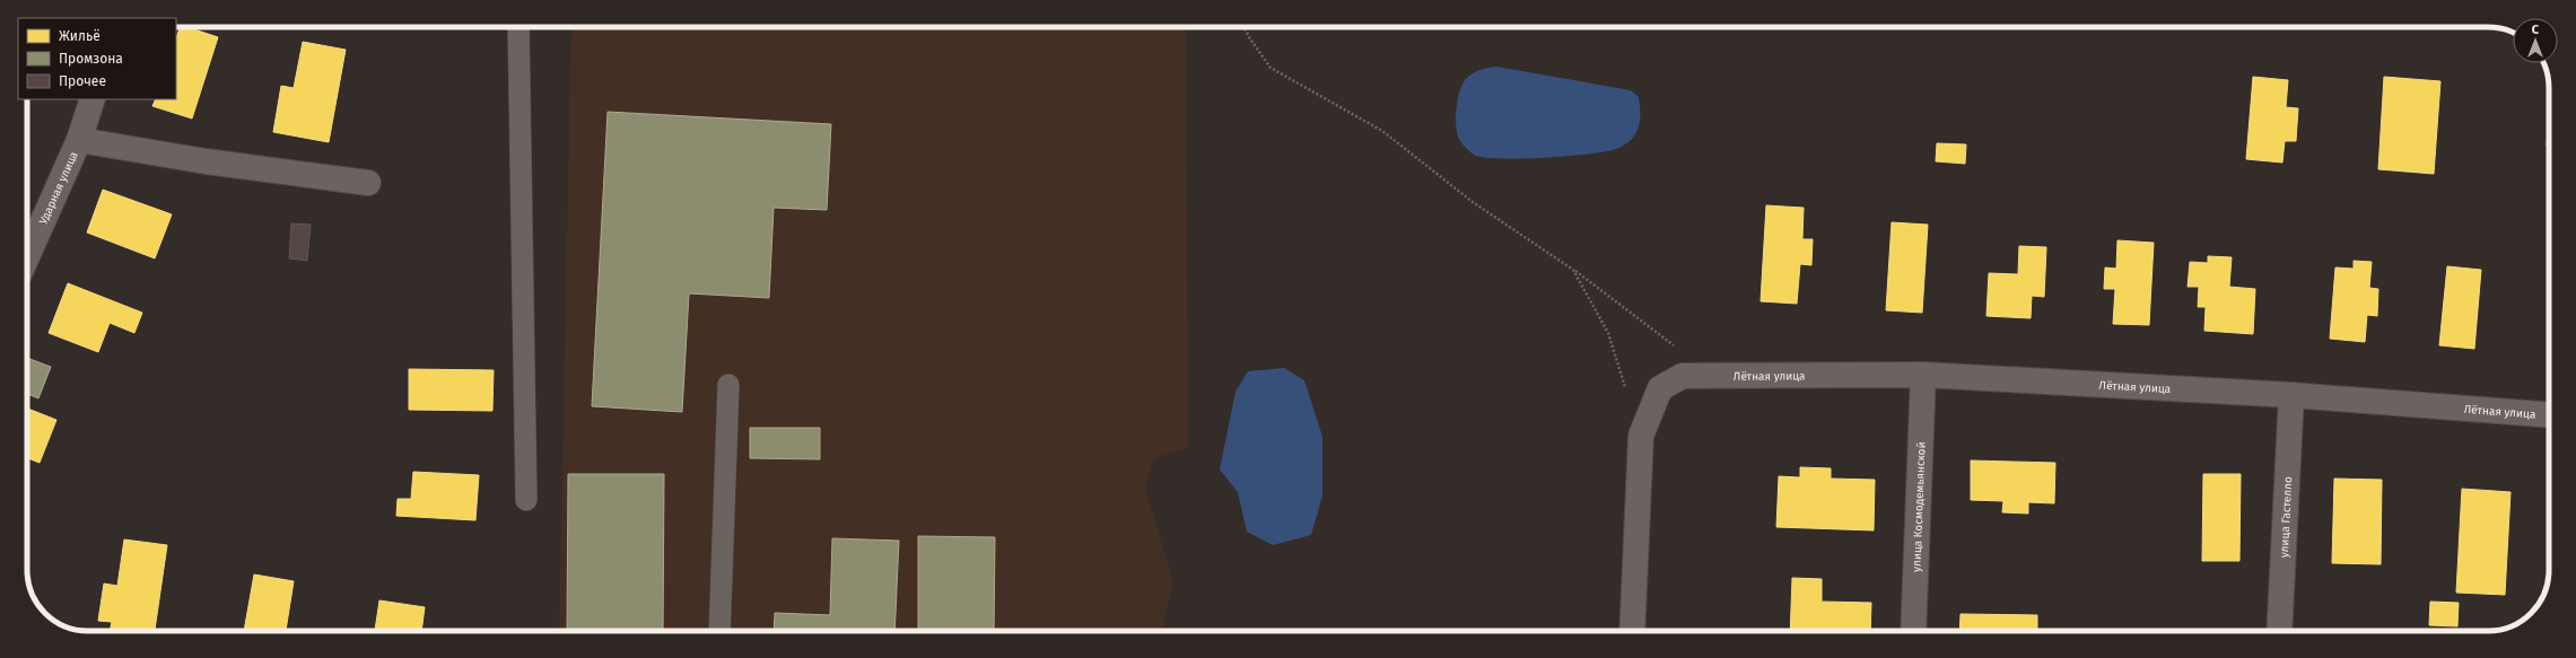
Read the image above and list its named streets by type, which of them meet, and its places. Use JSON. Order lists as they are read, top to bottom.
{
  "streets": {
    "street": [
      "Ударная улица",
      "Лётная улица",
      "улица Космодемьянской",
      "улица Гастелло"
    ]
  },
  "crossings": [
    ["Лётная улица", "улица Космодемьянской"],
    ["Лётная улица", "улица Гастелло"]
  ],
  "legend": ["Жильё", "Промзона", "Прочее"],
  "north": "top"
}
